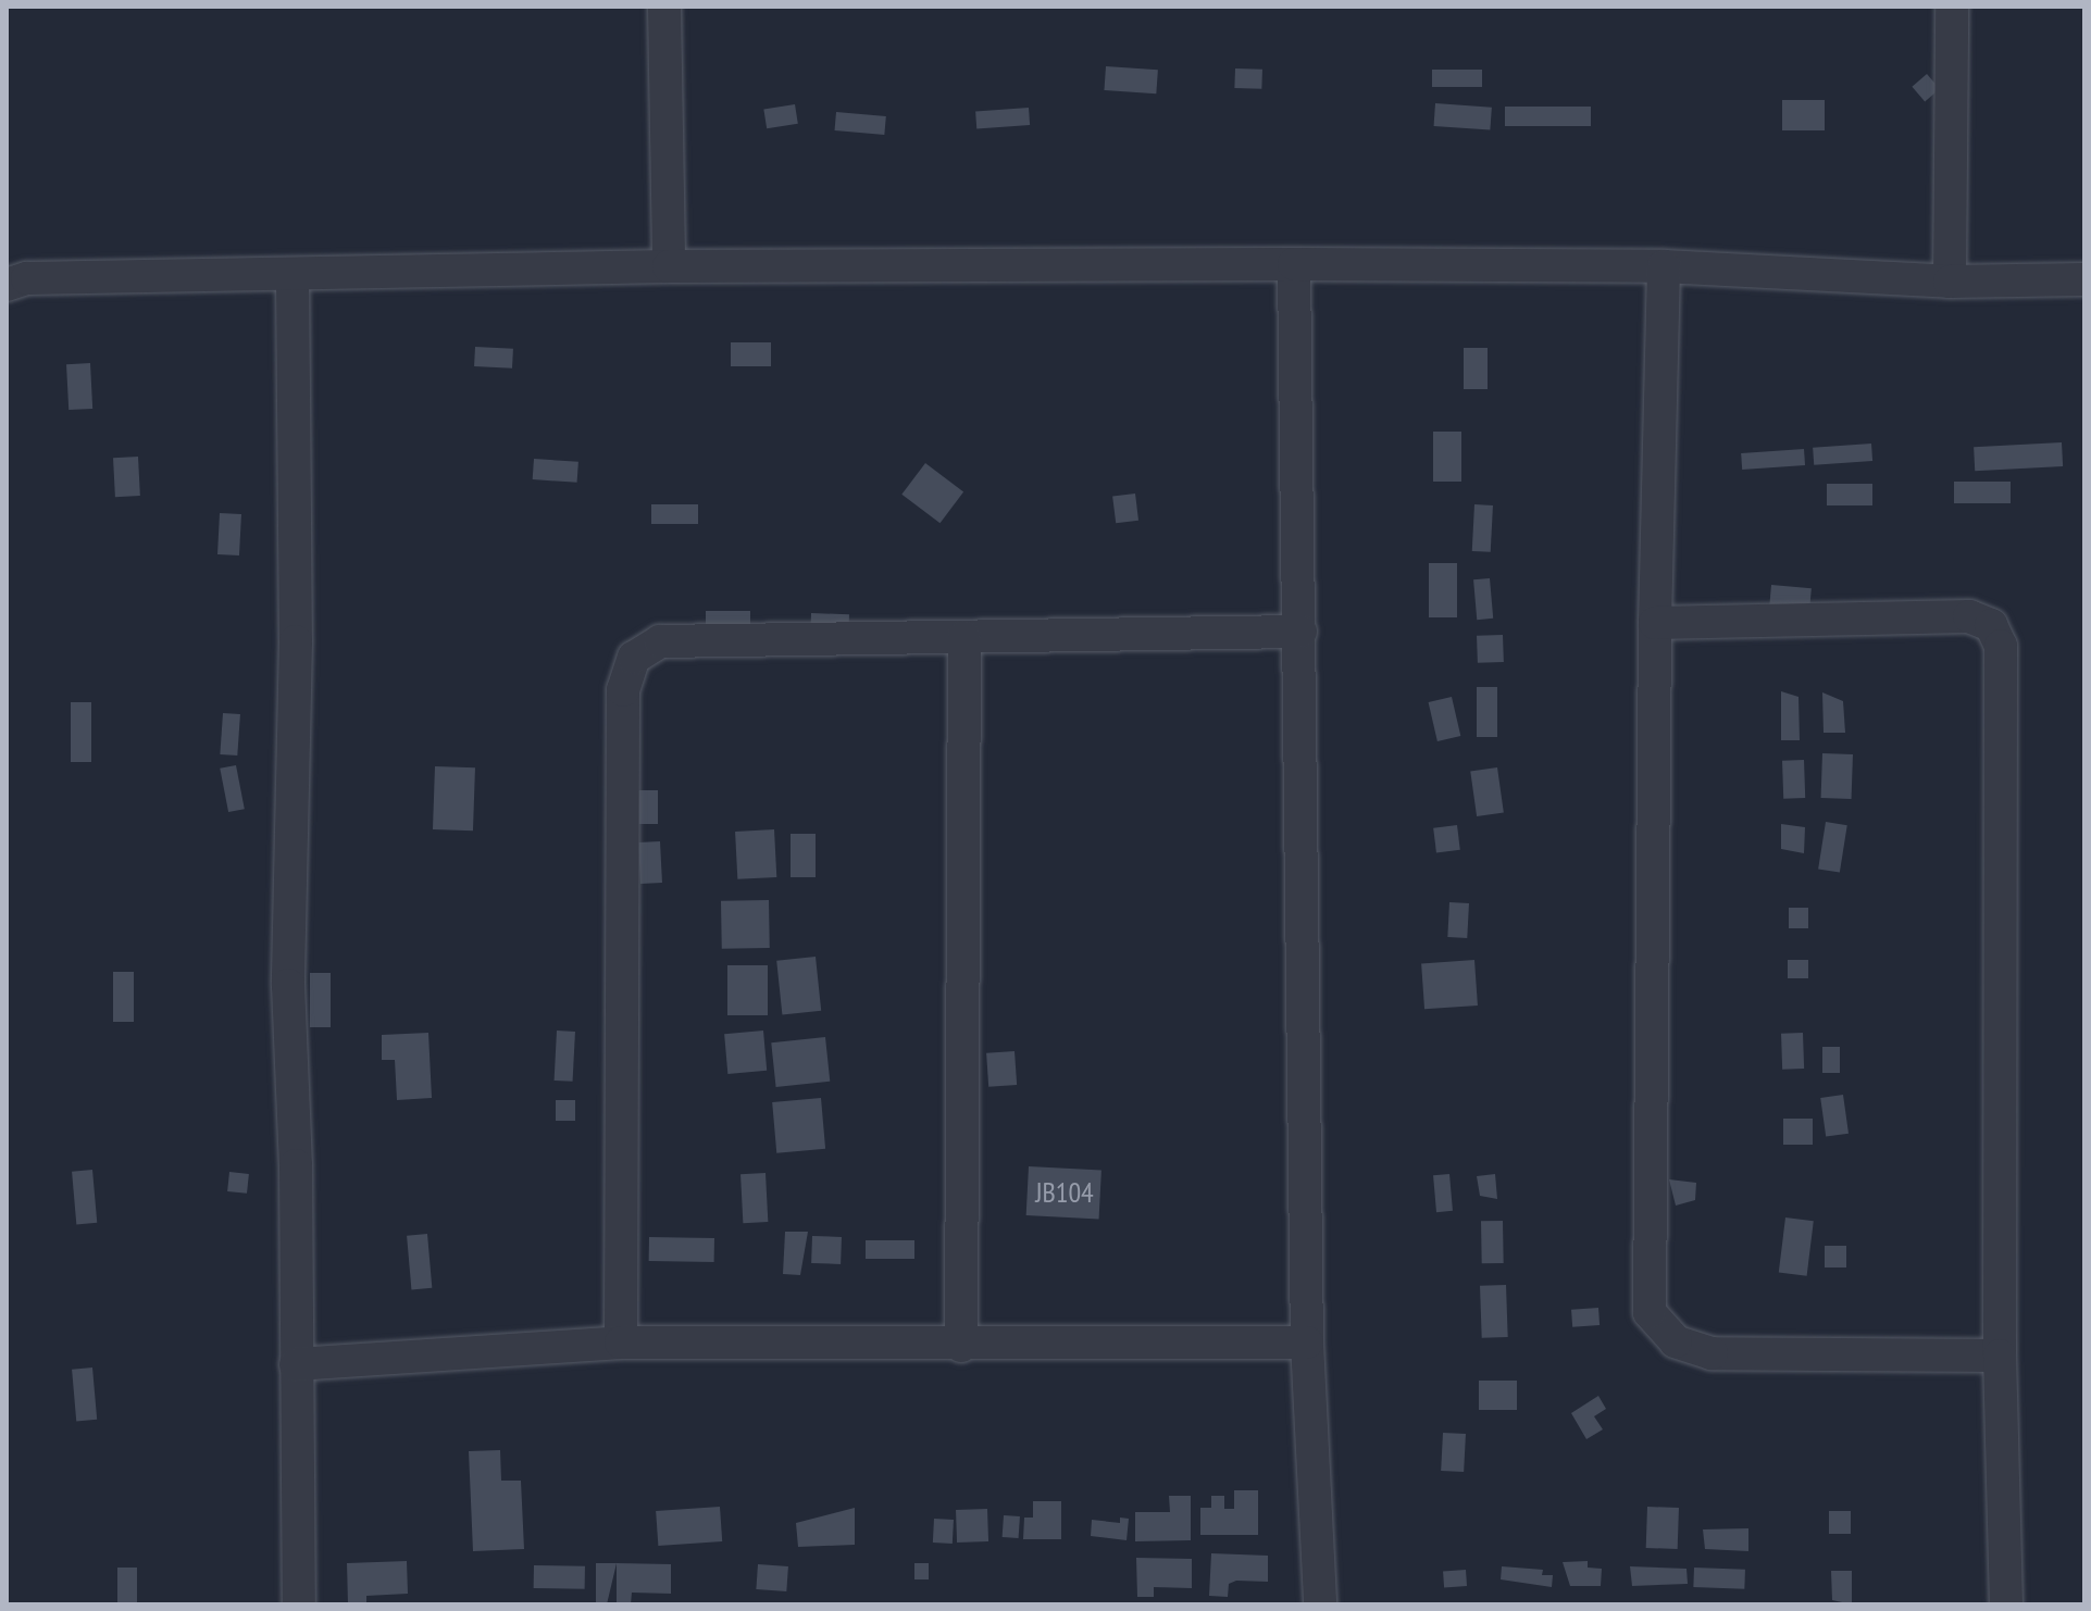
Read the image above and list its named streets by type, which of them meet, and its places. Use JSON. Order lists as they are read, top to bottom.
{
  "house_numbers": ["JB104"]
}
